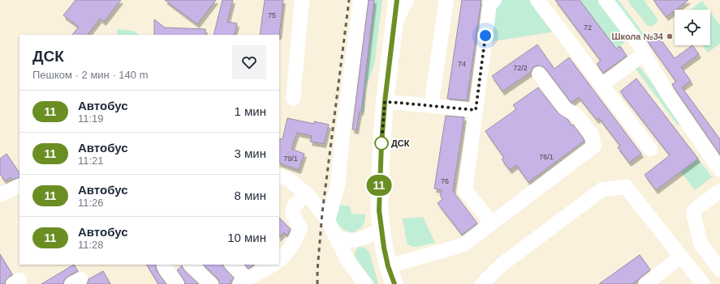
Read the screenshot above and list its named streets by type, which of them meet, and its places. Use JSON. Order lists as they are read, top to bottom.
{
  "places": ["Школа №34", "ДСК"],
  "lines": ["bus line 11"],
  "house_numbers": [
    "75",
    "72",
    "74",
    "72/2",
    "76/1",
    "79/1",
    "76"
  ],
  "page": {
    "on_map": "11",
    "heading": ["ДСК", "Пешком · 2 мин · 140 m"],
    "list": [
      {
        "mark": "11",
        "name": "Автобус",
        "note": "11:19",
        "value": "1 мин"
      },
      {
        "mark": "11",
        "name": "Автобус",
        "note": "11:21",
        "value": "3 мин"
      },
      {
        "mark": "11",
        "name": "Автобус",
        "note": "11:26",
        "value": "8 мин"
      },
      {
        "mark": "11",
        "name": "Автобус",
        "note": "11:28",
        "value": "10 мин"
      }
    ]
  }
}
